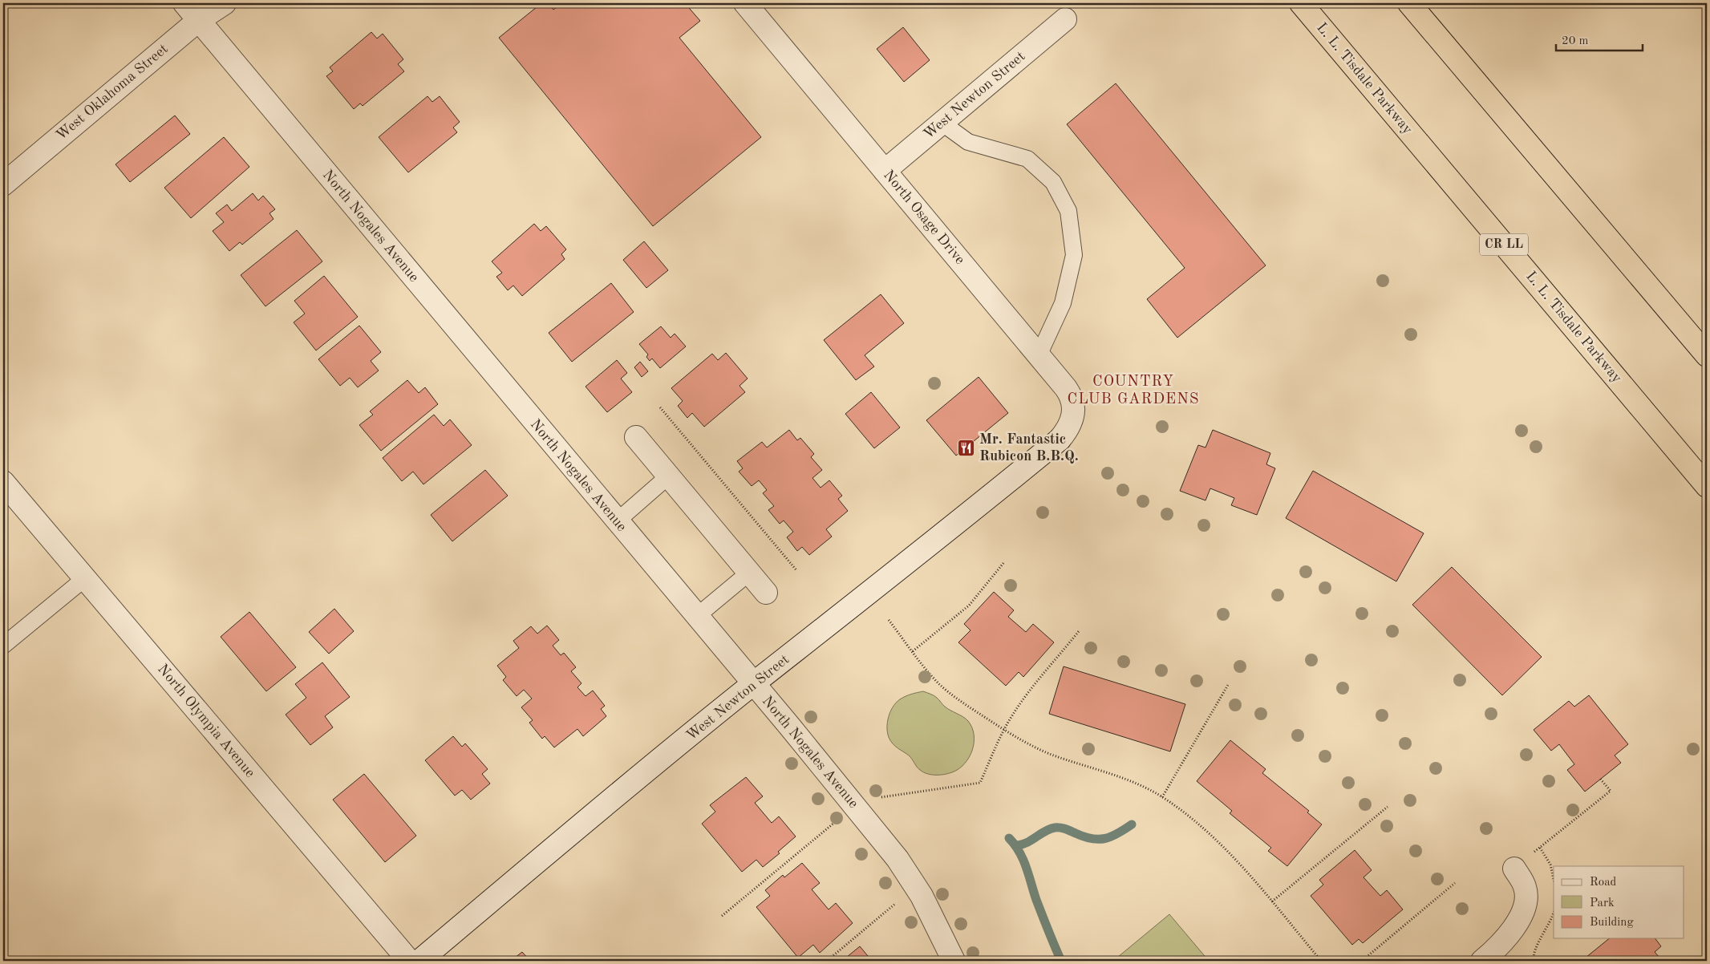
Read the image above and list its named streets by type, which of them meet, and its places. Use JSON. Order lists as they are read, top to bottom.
{
  "streets": {
    "highway": ["L. L. Tisdale Parkway", "CR LL"],
    "street": [
      "West Oklahoma Street",
      "West Newton Street",
      "North Osage Drive",
      "North Nogales Avenue",
      "North Olympia Avenue"
    ]
  },
  "crossings": [
    ["West Oklahoma Street", "North Nogales Avenue"],
    ["West Newton Street", "North Osage Drive"],
    ["West Newton Street", "North Nogales Avenue"]
  ],
  "districts": ["COUNTRY CLUB GARDENS"],
  "places": {
    "restaurant": ["Mr. Fantastic Rubicon B.B.Q."]
  },
  "legend": ["Road", "Park", "Building"],
  "scale_bar": "20 m"
}
